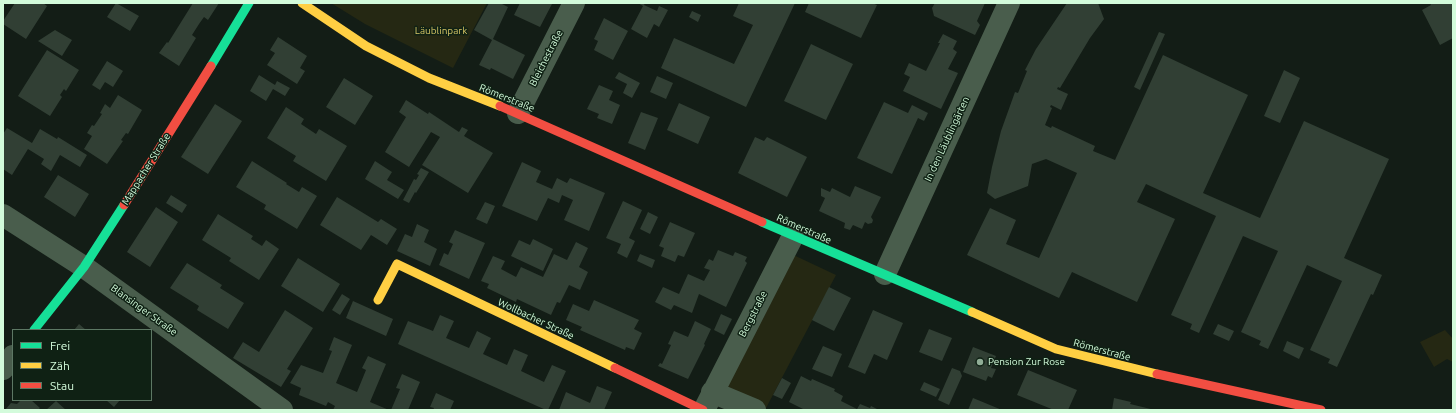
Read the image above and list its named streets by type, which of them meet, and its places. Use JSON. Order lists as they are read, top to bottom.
{
  "streets": {
    "street": [
      "Bleichestraße",
      "Römerstraße",
      "In den Läublingärten",
      "Mappacher Straße",
      "Blansinger Straße",
      "Bergstraße",
      "Wollbacher Straße"
    ]
  },
  "crossings": [
    ["Bleichestraße", "Römerstraße"],
    ["Römerstraße", "In den Läublingärten"],
    ["Römerstraße", "Bergstraße"],
    ["Mappacher Straße", "Blansinger Straße"],
    ["Bergstraße", "Wollbacher Straße"]
  ],
  "parks": ["Läublinpark"],
  "places": ["Pension Zur Rose"],
  "legend": ["Frei", "Zäh", "Stau"]
}
